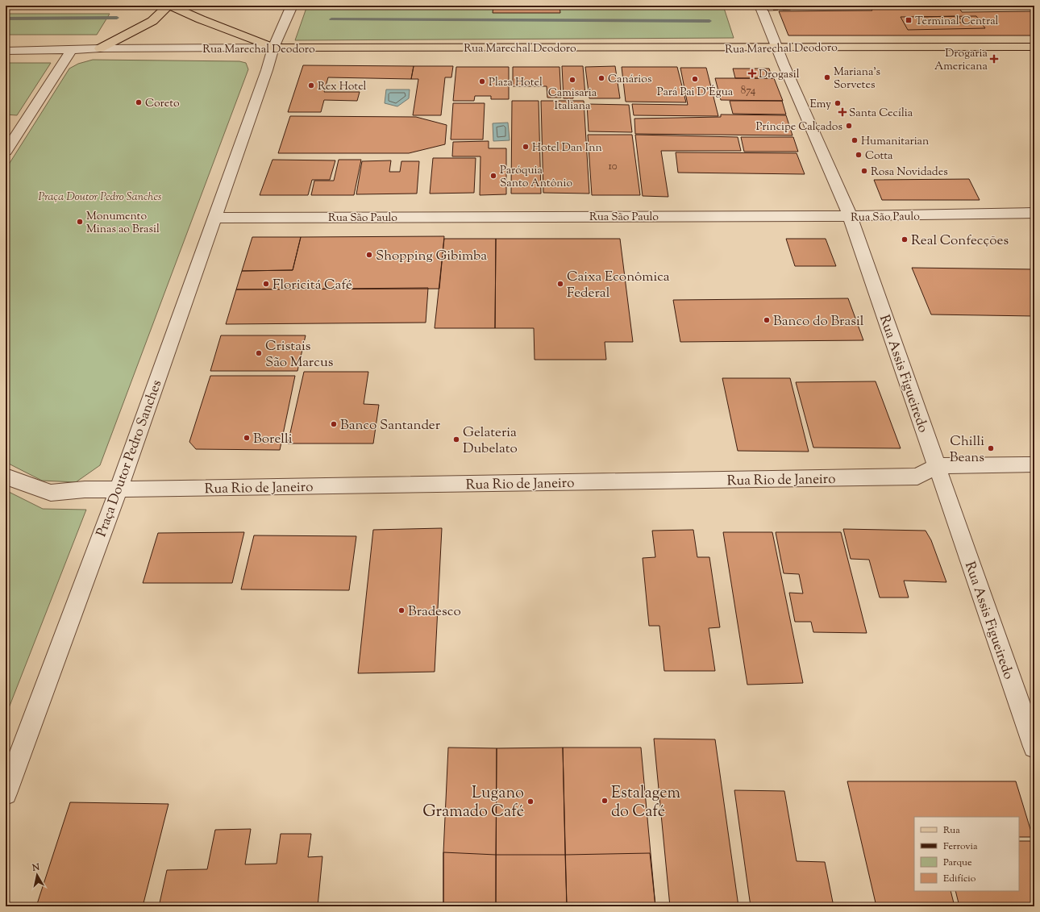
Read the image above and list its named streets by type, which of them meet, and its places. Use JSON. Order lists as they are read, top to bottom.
{
  "streets": {
    "main road": ["Rua Marechal Deodoro"],
    "street": [
      "Rua São Paulo",
      "Rua Assis Figueiredo",
      "Praça Doutor Pedro Sanches",
      "Rua Rio de Janeiro"
    ]
  },
  "crossings": [
    ["Rua Marechal Deodoro", "Rua Assis Figueiredo"],
    ["Rua Marechal Deodoro", "Praça Doutor Pedro Sanches"],
    ["Rua São Paulo", "Rua Assis Figueiredo"],
    ["Rua São Paulo", "Praça Doutor Pedro Sanches"],
    ["Rua Assis Figueiredo", "Rua Rio de Janeiro"],
    ["Praça Doutor Pedro Sanches", "Rua Rio de Janeiro"]
  ],
  "parks": ["Praça Doutor Pedro Sanches"],
  "places": {
    "transit": ["Terminal Central"],
    "health": ["Drogaria Americana", "Drogasil", "Santa Cecília"],
    "other": [
      "Mariana's Sorvetes",
      "Canários",
      "Pará Pai D'Égua",
      "Camisaria Italiana",
      "Plaza Hotel",
      "Rex Hotel",
      "Coreto",
      "Emy",
      "Príncipe Calçados",
      "Humanitarian",
      "Hotel Dan Inn",
      "Cotta",
      "Rosa Novidades",
      "Paróquia Santo Antônio",
      "Monumento Minas ao Brasil",
      "Real Confecçōes",
      "Shopping Gibimba",
      "Floricitá Café",
      "Caixa Econômica Federal",
      "Banco do Brasil",
      "Cristais São Marcus",
      "Banco Santander",
      "Borelli",
      "Gelateria Dubelato",
      "Chilli Beans",
      "Bradesco",
      "Estalagem do Café",
      "Lugano Gramado Café"
    ]
  },
  "house_numbers": ["874", "10"],
  "legend": [
    "Rua",
    "Ferrovia",
    "Parque",
    "Edifício"
  ],
  "north": "top"
}
